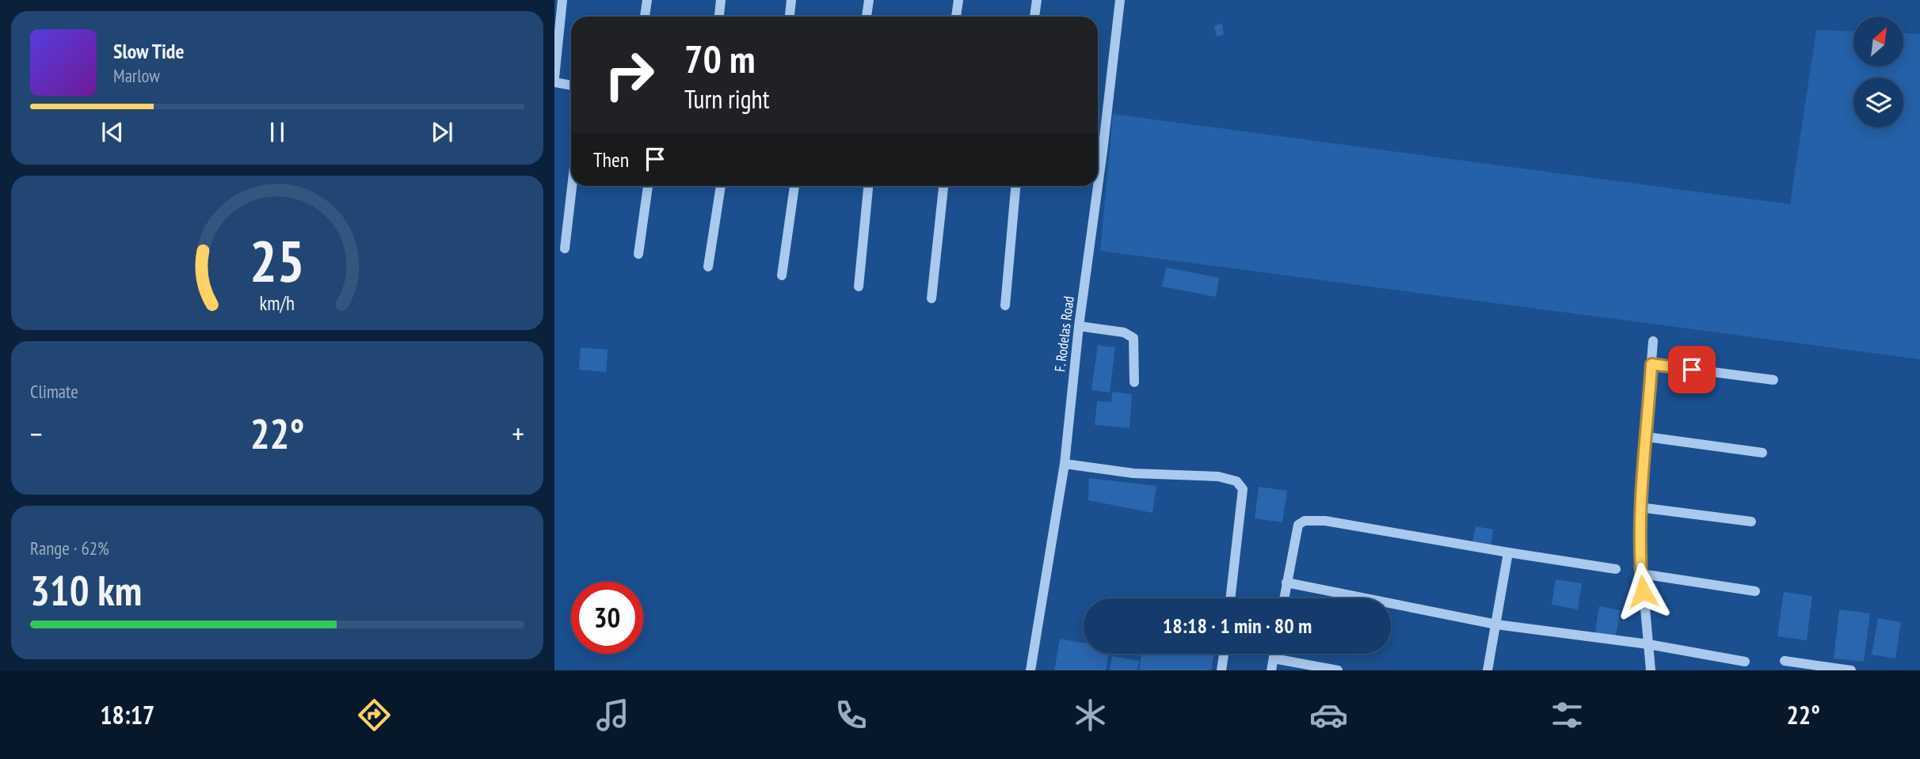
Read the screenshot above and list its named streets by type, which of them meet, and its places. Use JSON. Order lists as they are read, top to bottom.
{
  "streets": {
    "street": ["F. Rodelas Road"]
  },
  "north": "top right",
  "page": {
    "turn": ["70 m", "Turn right"],
    "song": ["Slow Tide", "Marlow"],
    "then": "Then",
    "tile": [
      "Climate",
      ["Range · 62%", "310 km"]
    ],
    "heat": ["−", "22°", "+"],
    "limit": "30",
    "trip": "18:18 · 1 min · 80 m",
    "tabs": ["18:17", "22°"],
    "gauge": ["25", "km/h"]
  }
}
